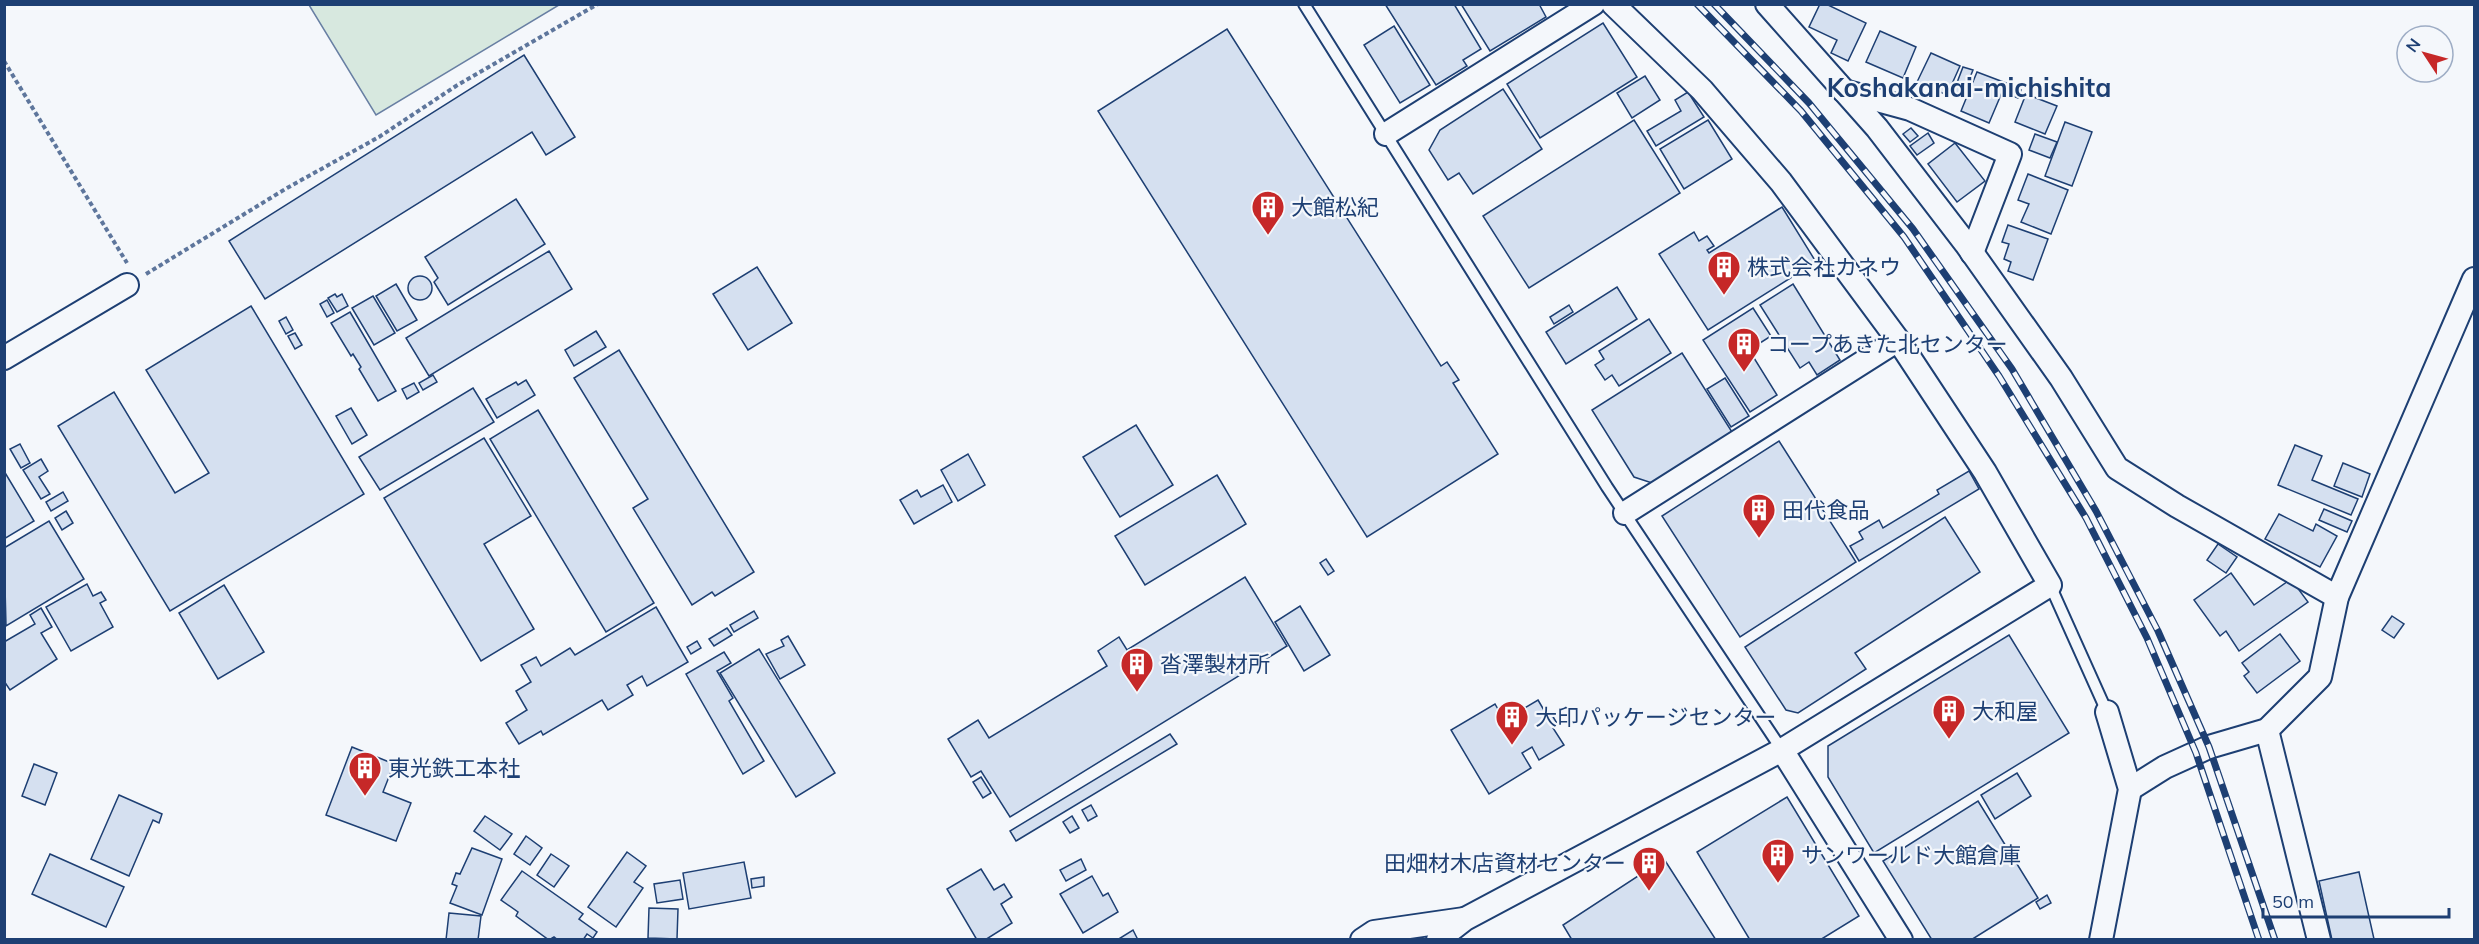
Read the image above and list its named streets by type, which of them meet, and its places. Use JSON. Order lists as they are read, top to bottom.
{
  "districts": ["Koshakanai-michishita"],
  "places": {
    "building": [
      "大館松紀",
      "株式会社カネウ",
      "コープあきた北センター",
      "田代食品",
      "沓澤製材所",
      "大和屋",
      "大印パッケージセンター",
      "東光鉄工本社",
      "サンワールド大館倉庫",
      "田畑材木店資材センター"
    ]
  },
  "scale_bar": "50 m",
  "north": "top left"
}
